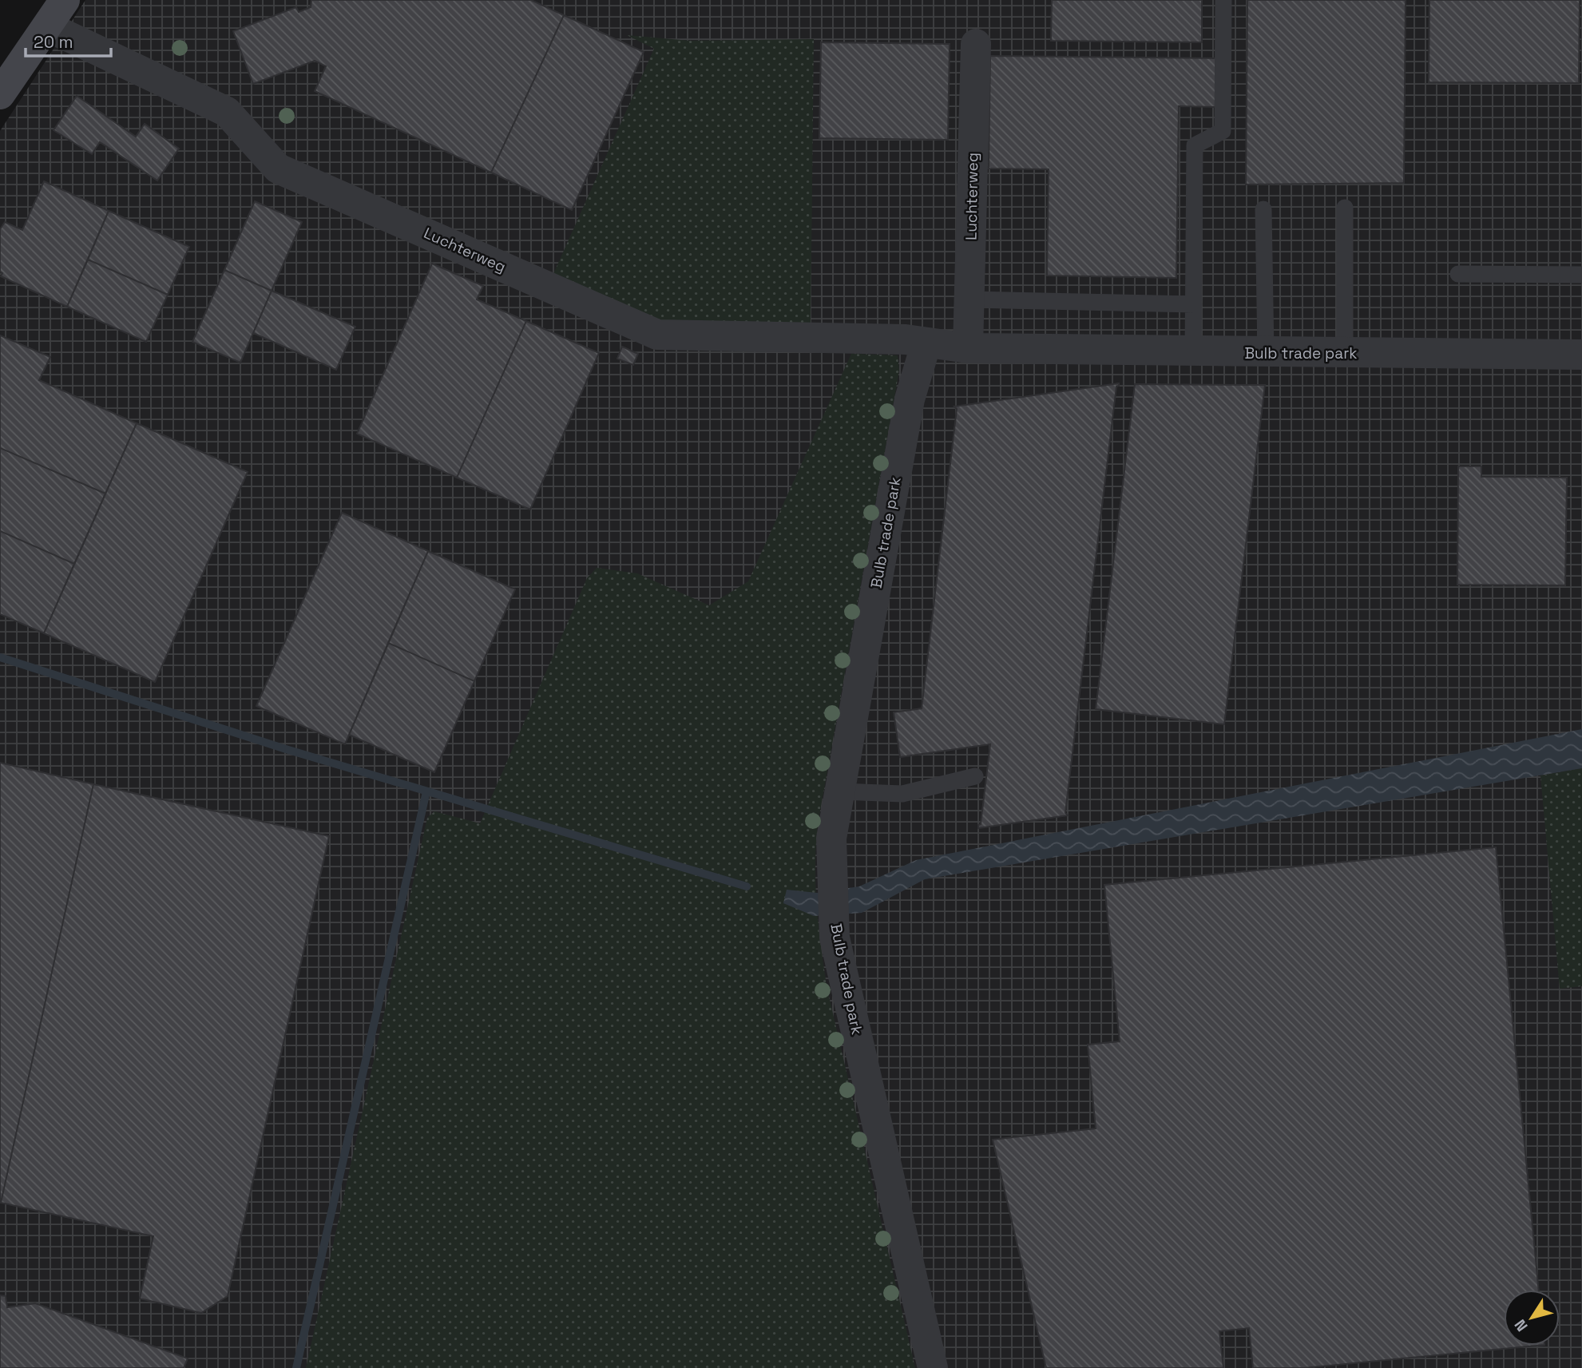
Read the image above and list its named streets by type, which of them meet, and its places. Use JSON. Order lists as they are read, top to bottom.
{
  "streets": {
    "street": ["Luchterweg", "Bulb trade park"]
  },
  "crossings": [
    ["Luchterweg", "Bulb trade park"]
  ],
  "scale_bar": "20 m",
  "north": "bottom left"
}
